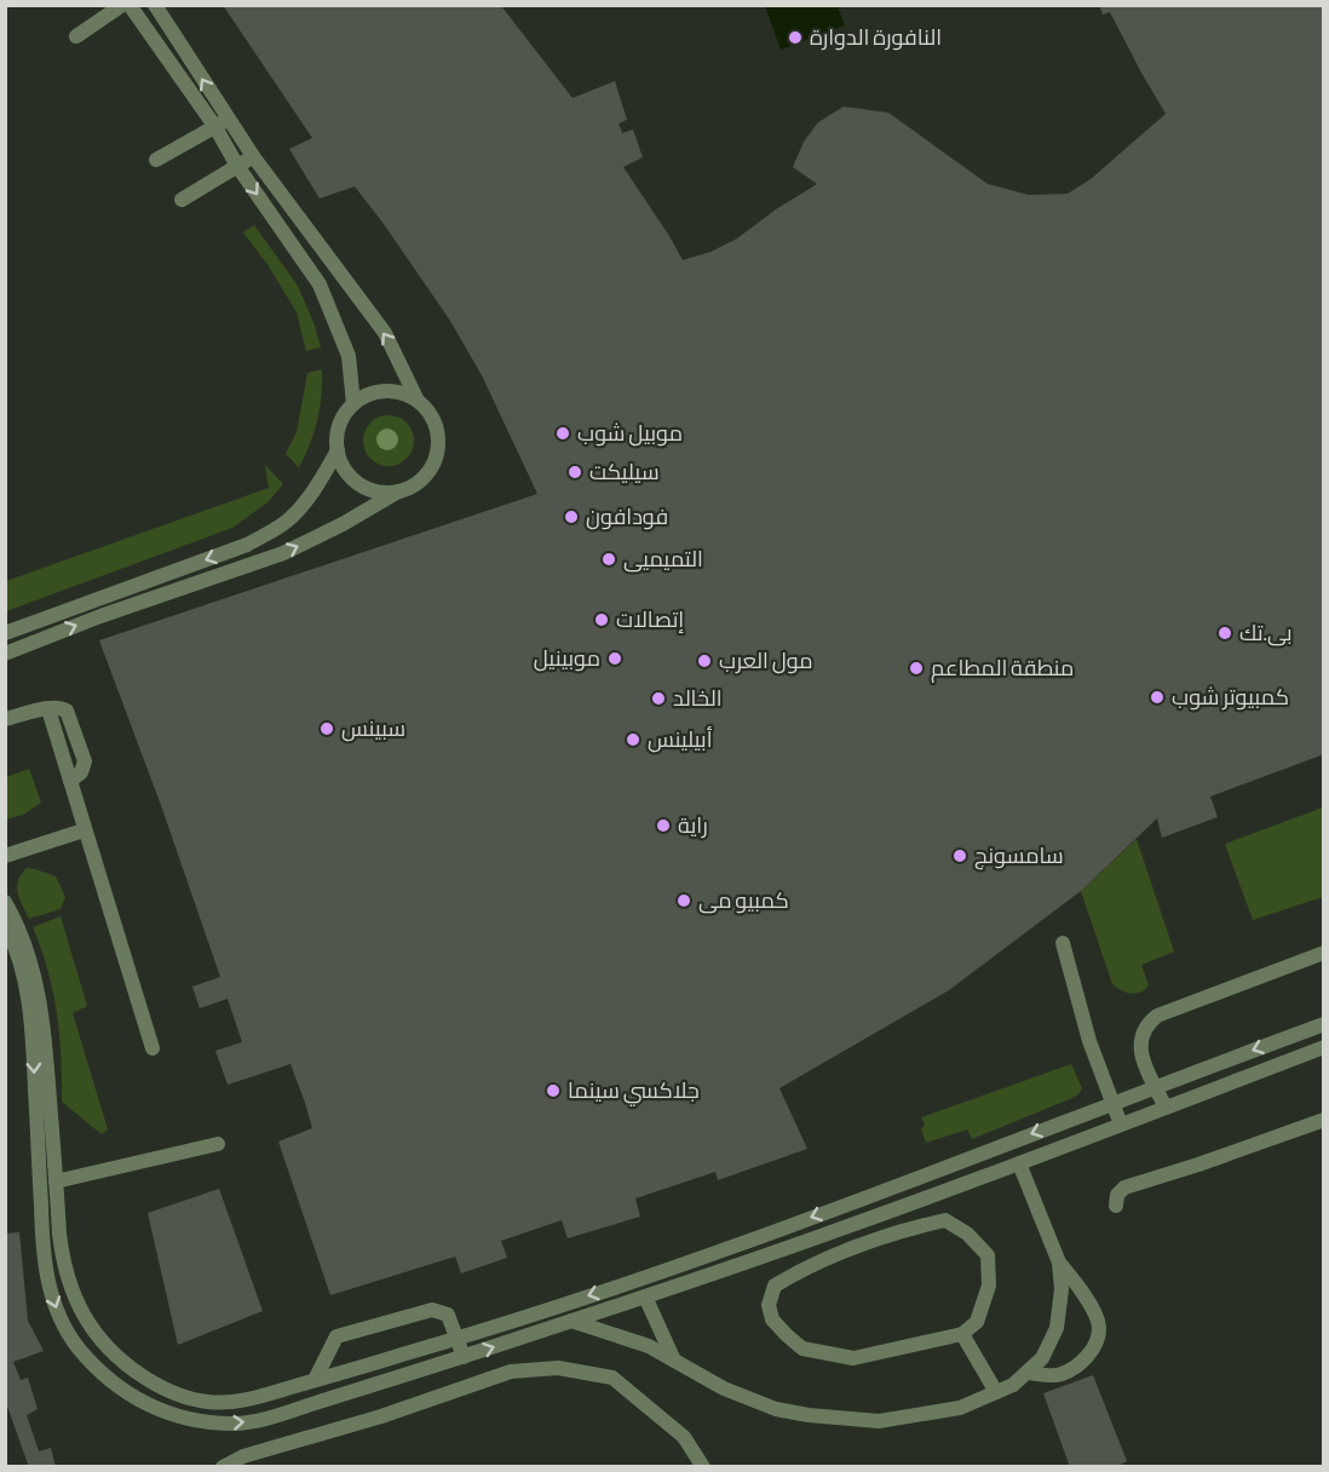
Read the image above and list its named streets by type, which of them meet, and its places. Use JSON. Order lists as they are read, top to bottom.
{
  "places": [
    "النافورة الدوارة",
    "موبيل شوب",
    "سيليكت",
    "فودافون",
    "التميميى",
    "إتصالات",
    "بى.تك",
    "موبينيل",
    "مول العرب",
    "منطقة المطاعم",
    "كمبيوتر شوب",
    "الخالد",
    "سبينس",
    "أبيلينس",
    "راية",
    "سامسونج",
    "كمبيو مى",
    "جلاكسي سينما"
  ]
}
